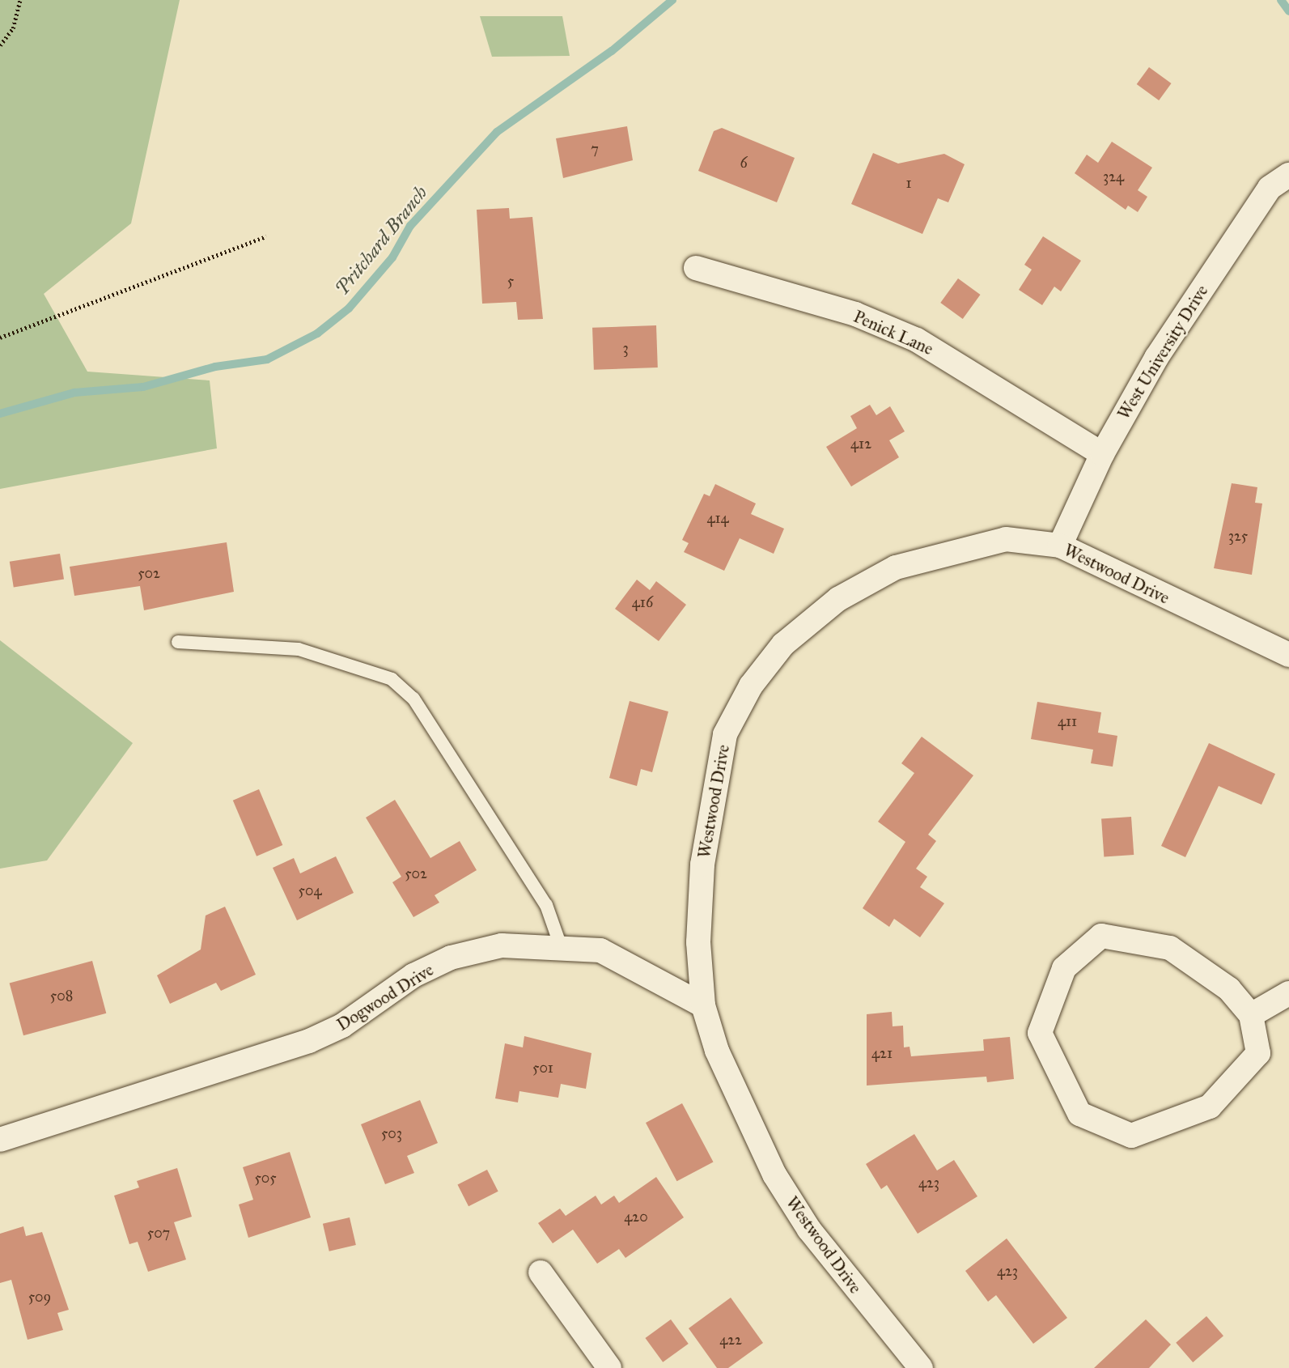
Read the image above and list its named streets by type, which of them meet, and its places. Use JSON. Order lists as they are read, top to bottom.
{
  "streets": {
    "street": [
      "Penick Lane",
      "West University Drive",
      "Westwood Drive",
      "Dogwood Drive"
    ]
  },
  "crossings": [
    ["Penick Lane", "West University Drive"],
    ["West University Drive", "Westwood Drive"],
    ["Westwood Drive", "Dogwood Drive"]
  ],
  "water": ["Pritchard Branch"],
  "house_numbers": [
    "7",
    "6",
    "324",
    "1",
    "5",
    "3",
    "412",
    "414",
    "325",
    "502",
    "416",
    "411",
    "502",
    "504",
    "508",
    "421",
    "501",
    "503",
    "505",
    "423",
    "420",
    "507",
    "423",
    "509",
    "422"
  ]
}
